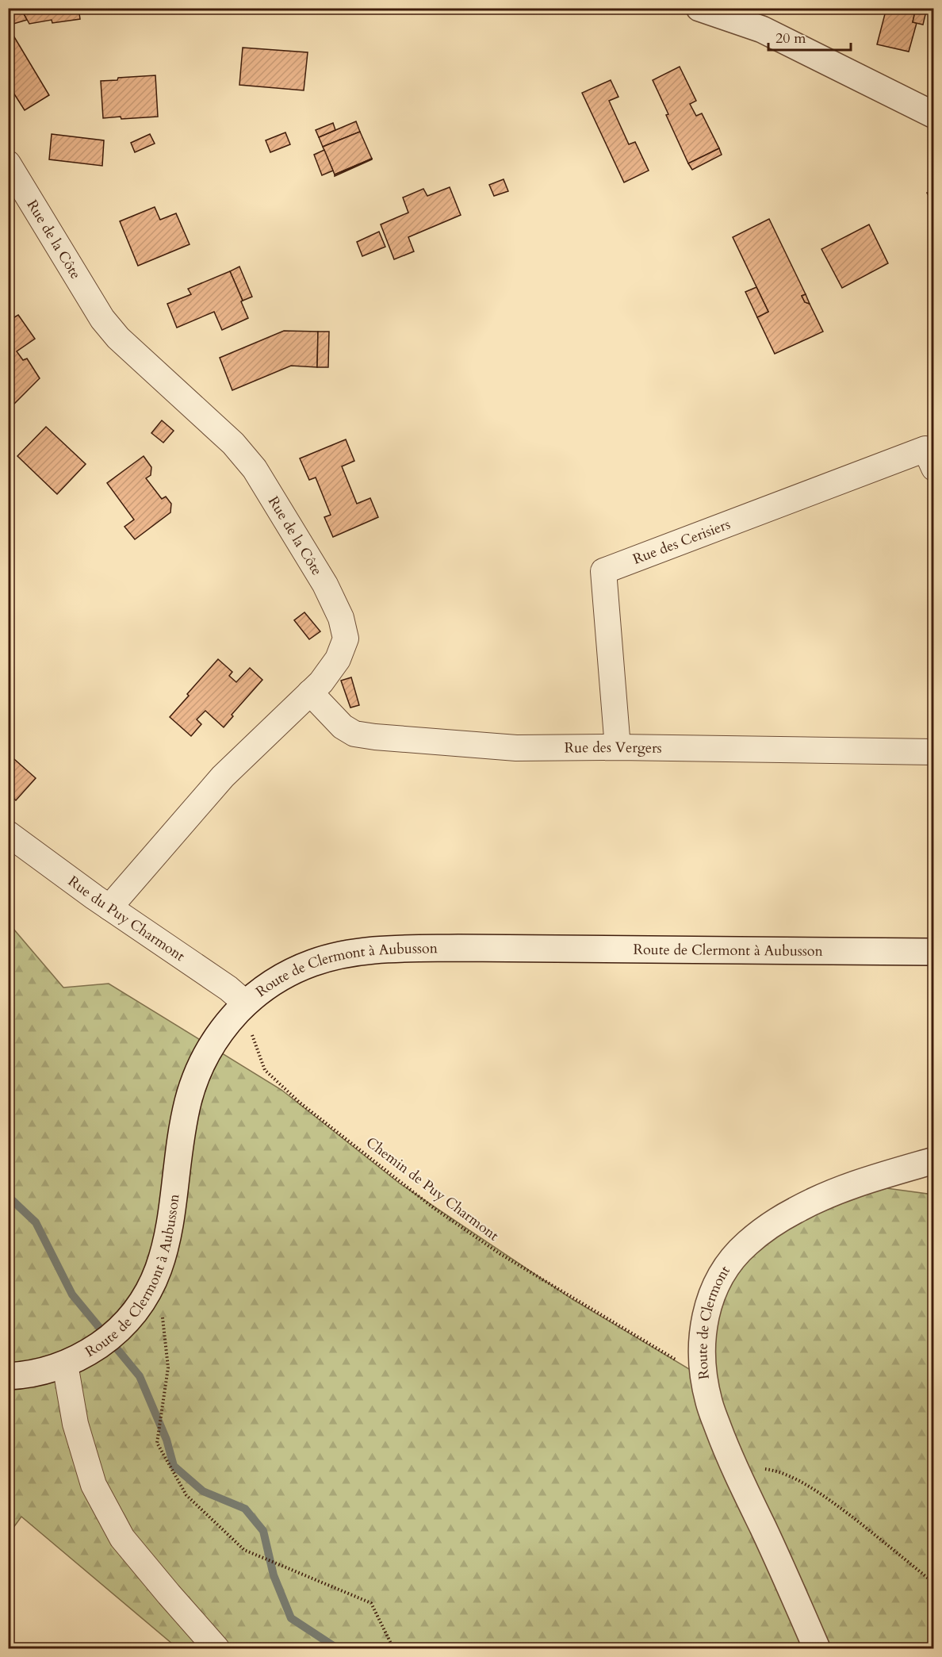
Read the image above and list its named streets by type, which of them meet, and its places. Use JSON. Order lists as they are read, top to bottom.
{
  "streets": {
    "main road": ["Route de Clermont à Aubusson", "Route de Clermont"],
    "street": [
      "Rue de la Côte",
      "Rue des Cerisiers",
      "Rue des Vergers",
      "Rue du Puy Charmont"
    ],
    "path": ["Chemin de Puy Charmont"]
  },
  "crossings": [
    ["Rue de la Côte", "Rue des Vergers"],
    ["Rue de la Côte", "Rue du Puy Charmont"],
    ["Rue des Cerisiers", "Rue des Vergers"],
    ["Rue du Puy Charmont", "Route de Clermont à Aubusson"],
    ["Rue du Puy Charmont", "Chemin de Puy Charmont"],
    ["Route de Clermont à Aubusson", "Chemin de Puy Charmont"],
    ["Chemin de Puy Charmont", "Route de Clermont"]
  ],
  "scale_bar": "20 m"
}
